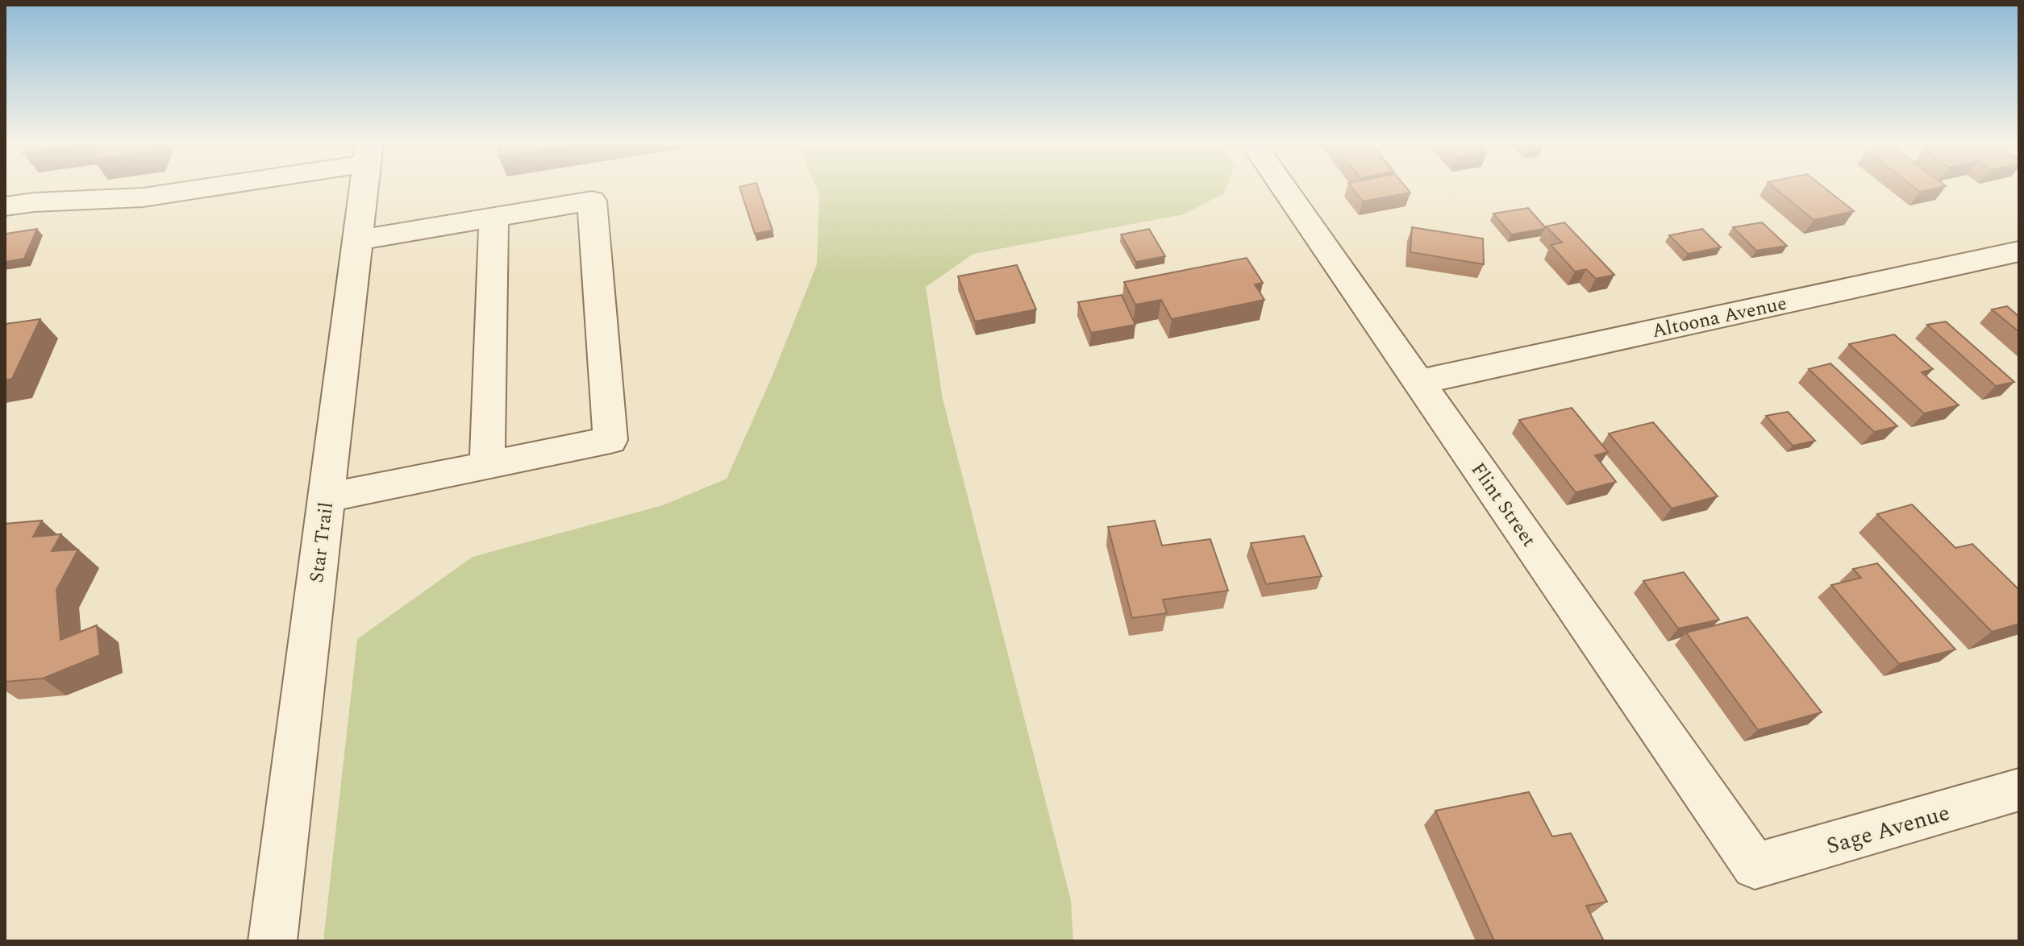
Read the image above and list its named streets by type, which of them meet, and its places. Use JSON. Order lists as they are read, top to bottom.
{
  "streets": {
    "street": [
      "Altoona Avenue",
      "Flint Street",
      "Star Trail",
      "Sage Avenue"
    ]
  },
  "crossings": [
    ["Altoona Avenue", "Flint Street"],
    ["Flint Street", "Sage Avenue"]
  ]
}
